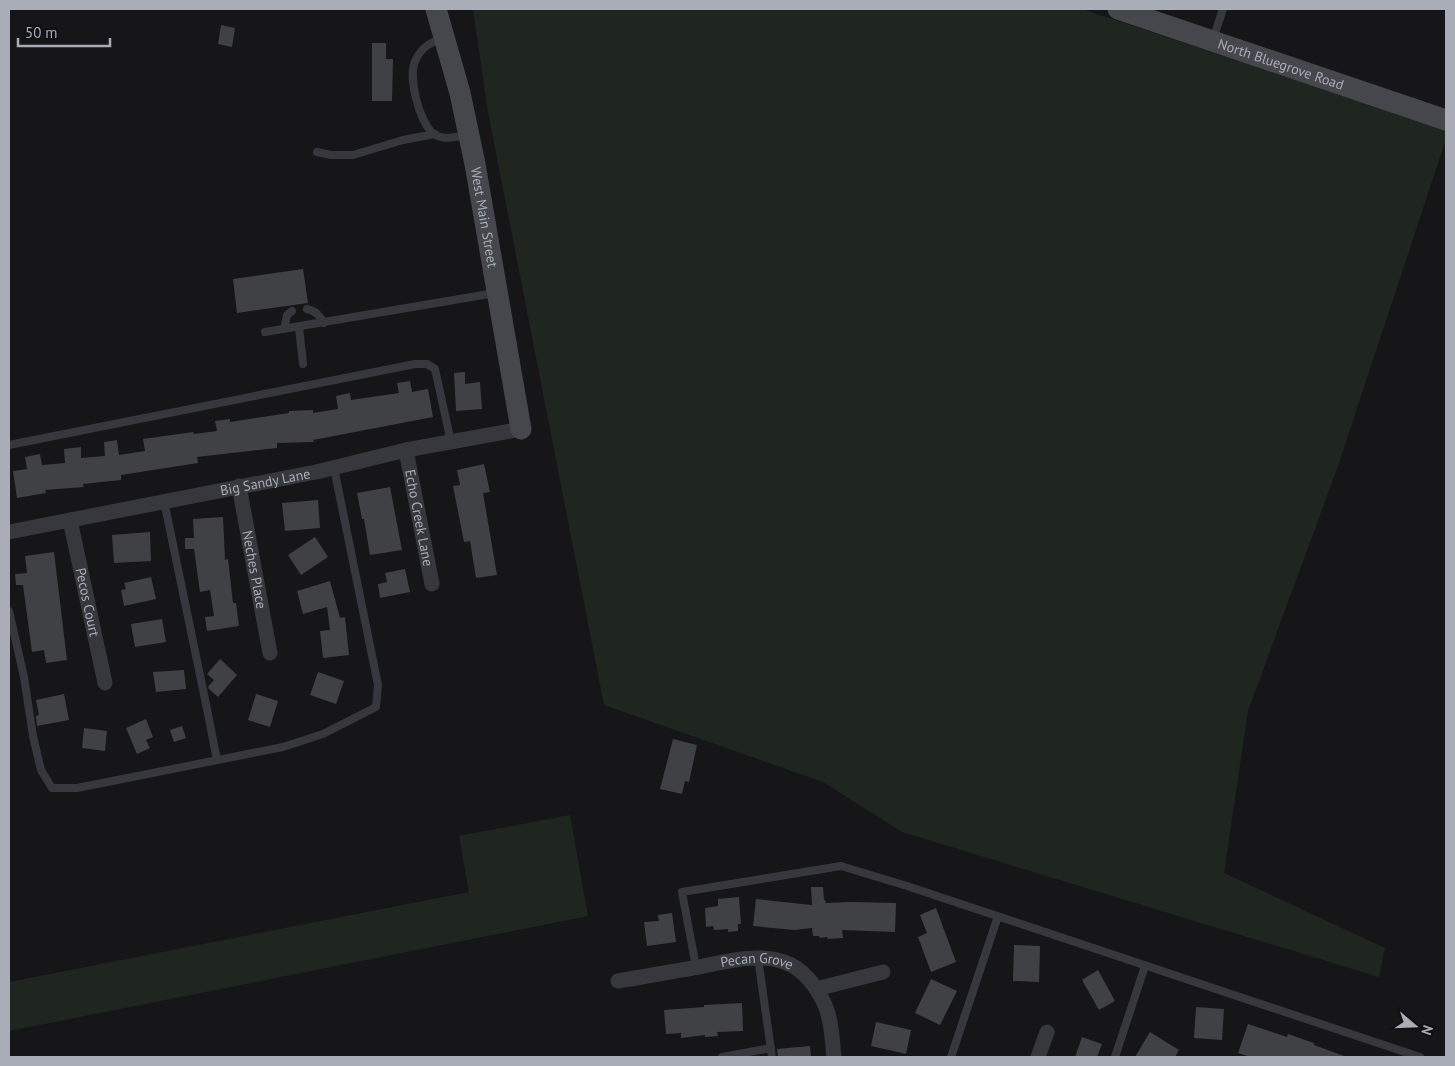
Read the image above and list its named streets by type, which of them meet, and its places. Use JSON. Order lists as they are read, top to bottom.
{
  "streets": {
    "street": [
      "North Bluegrove Road",
      "West Main Street",
      "Big Sandy Lane",
      "Echo Creek Lane",
      "Neches Place",
      "Pecos Court",
      "Pecan Grove"
    ]
  },
  "crossings": [
    ["West Main Street", "Big Sandy Lane"],
    ["Big Sandy Lane", "Echo Creek Lane"],
    ["Big Sandy Lane", "Neches Place"],
    ["Big Sandy Lane", "Pecos Court"]
  ],
  "scale_bar": "50 m",
  "north": "right"
}
